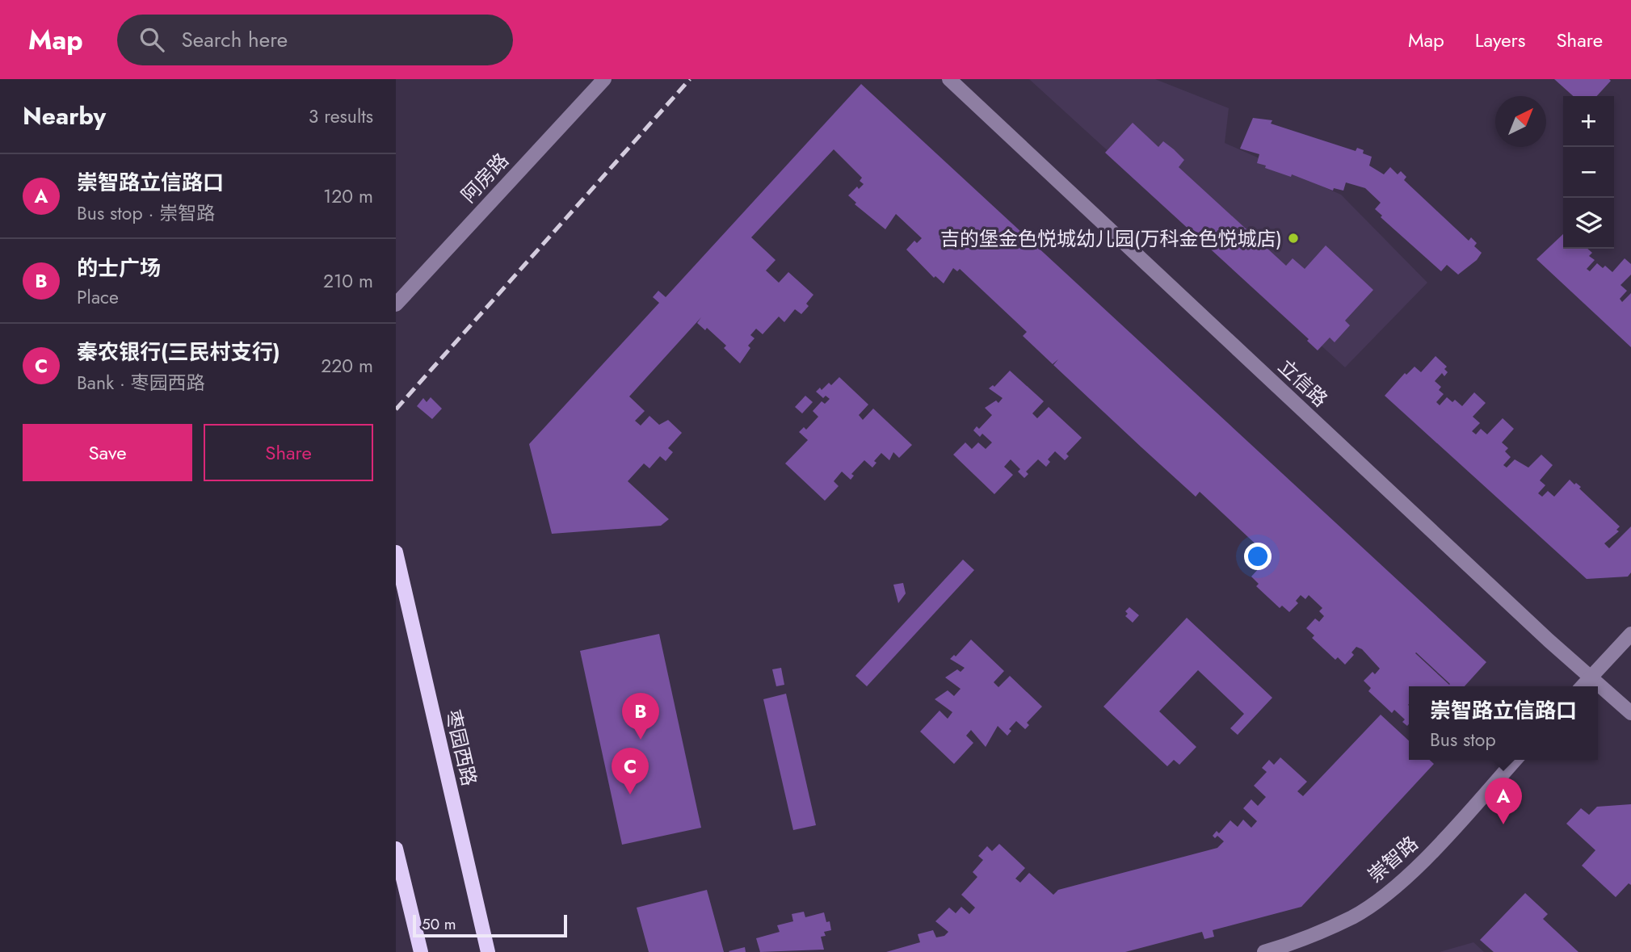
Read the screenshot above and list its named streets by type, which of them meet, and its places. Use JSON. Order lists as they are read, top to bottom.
{
  "streets": {
    "main road": ["枣园西路"],
    "street": ["阿房路", "立信路", "崇智路"]
  },
  "places": ["吉的堡金色悦城幼儿园(万科金色悦城店)"],
  "scale_bar": "50 m",
  "north": "top right",
  "page": {
    "header": "Map",
    "search": "Search here",
    "nav": ["Map", "Layers", "Share"],
    "heading": ["Nearby", "3 results"],
    "map_buttons": ["+", "−"],
    "list": [
      {
        "mark": "A",
        "name": "崇智路立信路口",
        "note": "Bus stop · 崇智路",
        "value": "120 m"
      },
      {
        "mark": "B",
        "name": "的士广场",
        "note": "Place",
        "value": "210 m"
      },
      {
        "mark": "C",
        "name": "秦农银行(三民村支行)",
        "note": "Bank · 枣园西路",
        "value": "220 m"
      }
    ],
    "buttons": ["Save", "Share"],
    "popup": ["崇智路立信路口", "Bus stop"],
    "pins": ["B", "C", "A"],
    "scale": "50 m"
  }
}
